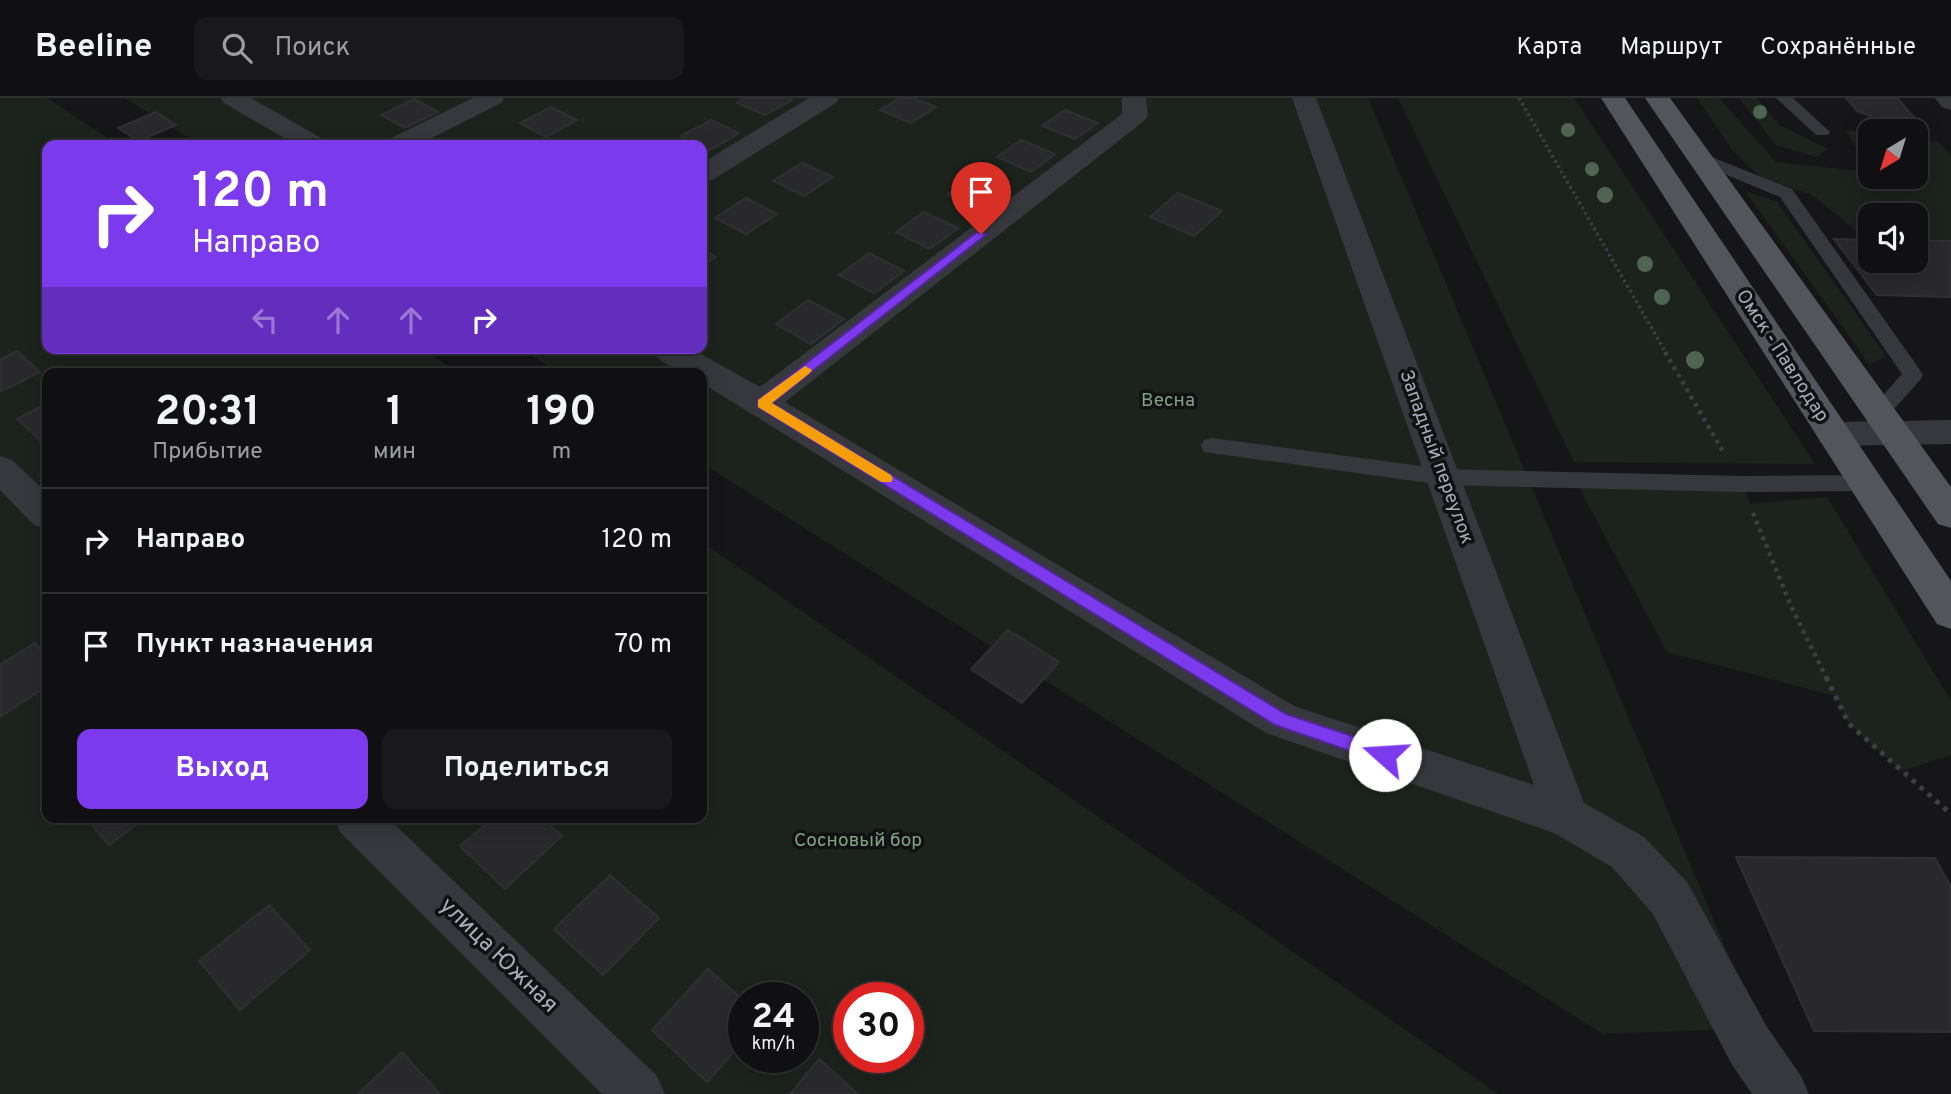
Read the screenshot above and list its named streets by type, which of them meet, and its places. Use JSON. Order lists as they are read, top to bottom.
{
  "streets": {
    "main road": ["Омск - Павлодар"],
    "street": ["Западный переулок", "улица Южная"]
  },
  "parks": ["Весна", "Сосновый бор"],
  "north": "bottom left",
  "page": {
    "header": "Beeline",
    "search": "Поиск",
    "nav": ["Карта", "Маршрут", "Сохранённые"],
    "turn": ["120 m", "Направо"],
    "eta": [
      "20:31",
      "Прибытие",
      "1",
      "мин",
      "190",
      "m"
    ],
    "list": [
      {
        "name": "Направо",
        "value": "120 m"
      },
      {
        "name": "Пункт назначения",
        "value": "70 m"
      }
    ],
    "buttons": ["Выход", "Поделиться"],
    "speed": "24 km/h",
    "limit": "30"
  }
}
